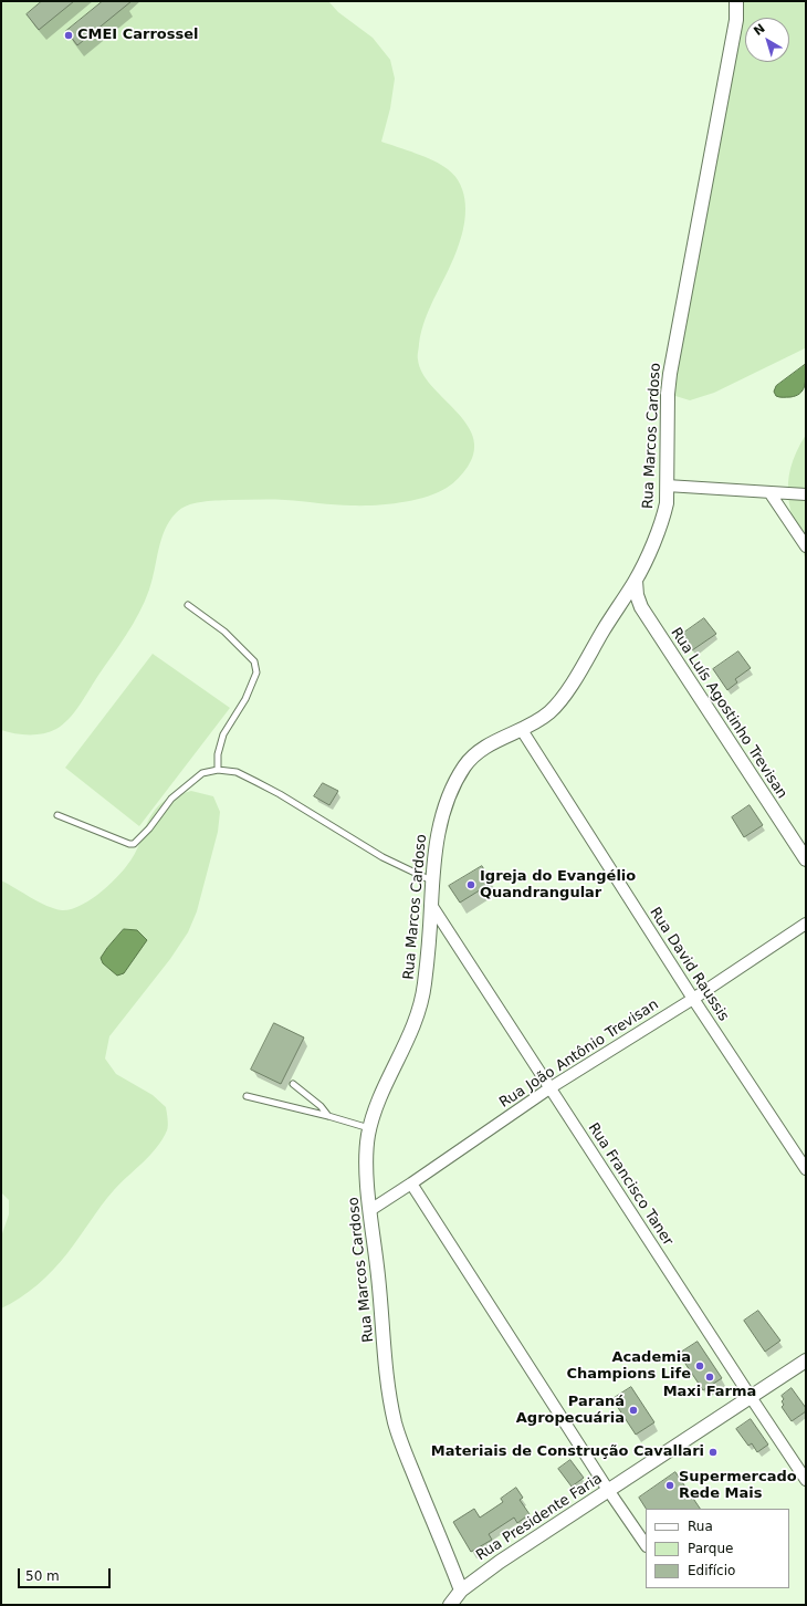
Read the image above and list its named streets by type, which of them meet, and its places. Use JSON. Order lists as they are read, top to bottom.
{
  "streets": {
    "street": [
      "Rua Marcos Cardoso",
      "Rua Luís Agostinho Trevisan",
      "Rua David Raussis",
      "Rua João Antônio Trevisan",
      "Rua Francisco Taner",
      "Rua Presidente Faria"
    ]
  },
  "crossings": [
    ["Rua Marcos Cardoso", "Rua Luís Agostinho Trevisan"],
    ["Rua Marcos Cardoso", "Rua David Raussis"],
    ["Rua Marcos Cardoso", "Rua João Antônio Trevisan"],
    ["Rua Marcos Cardoso", "Rua Francisco Taner"],
    ["Rua Marcos Cardoso", "Rua Presidente Faria"],
    ["Rua David Raussis", "Rua João Antônio Trevisan"],
    ["Rua João Antônio Trevisan", "Rua Francisco Taner"],
    ["Rua Francisco Taner", "Rua Presidente Faria"]
  ],
  "places": [
    "CMEI Carrossel",
    "Igreja do Evangélio Quandrangular",
    "Academia Champions Life",
    "Maxi Farma",
    "Paraná Agropecuária",
    "Materiais de Construção Cavallari",
    "Supermercado Rede Mais"
  ],
  "legend": ["Rua", "Parque", "Edifício"],
  "scale_bar": "50 m",
  "north": "top left"
}
